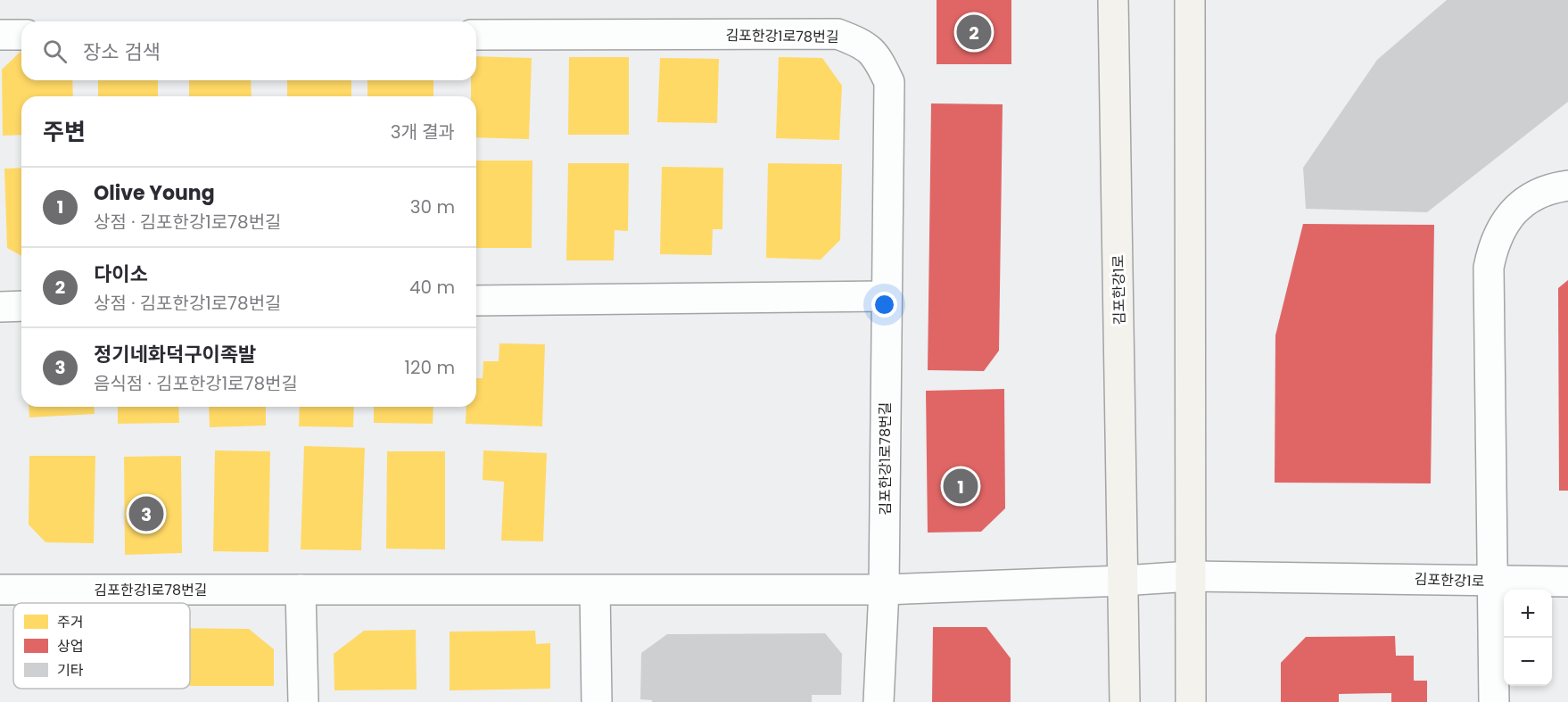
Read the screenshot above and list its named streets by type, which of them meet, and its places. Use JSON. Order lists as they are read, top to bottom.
{
  "streets": {
    "street": ["김포한강1로78번길", "김포한강1로"]
  },
  "crossings": [
    ["김포한강1로78번길", "김포한강1로"]
  ],
  "legend": ["주거", "상업", "기타"],
  "page": {
    "pins": ["2", "1", "3"],
    "search": "장소 검색",
    "heading": ["주변", "3개 결과"],
    "list": [
      {
        "mark": "1",
        "name": "Olive Young",
        "note": "상점 · 김포한강1로78번길",
        "value": "30 m"
      },
      {
        "mark": "2",
        "name": "다이소",
        "note": "상점 · 김포한강1로78번길",
        "value": "40 m"
      },
      {
        "mark": "3",
        "name": "정기네화덕구이족발",
        "note": "음식점 · 김포한강1로78번길",
        "value": "120 m"
      }
    ],
    "map_buttons": ["+", "−"]
  }
}
